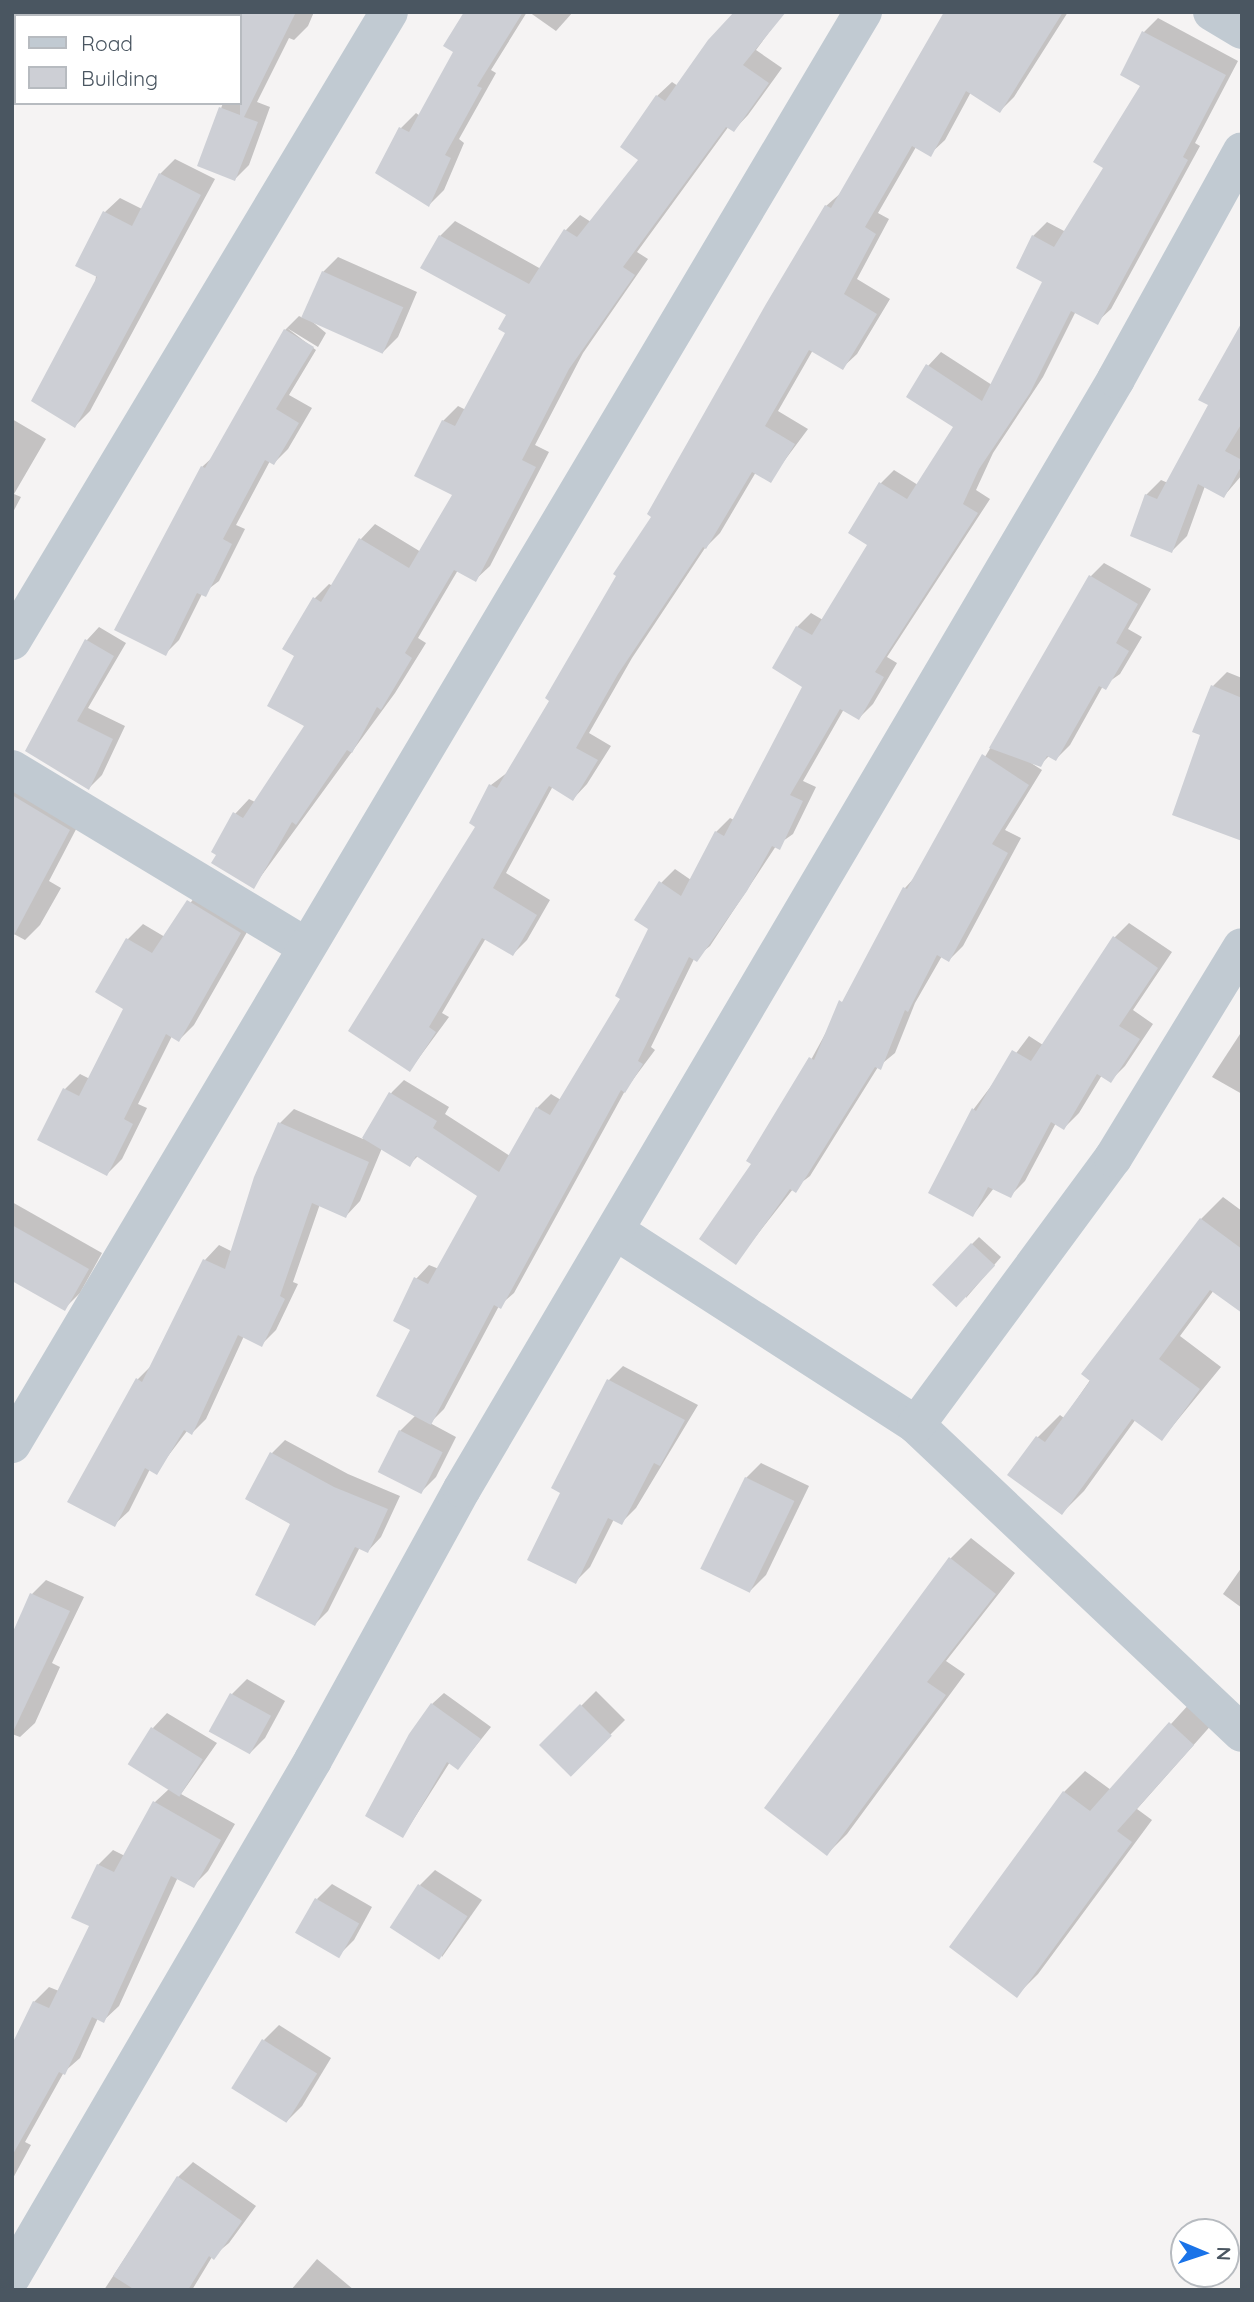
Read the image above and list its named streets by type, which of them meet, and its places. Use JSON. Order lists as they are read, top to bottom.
{
  "legend": ["Road", "Building"],
  "north": "right"
}
